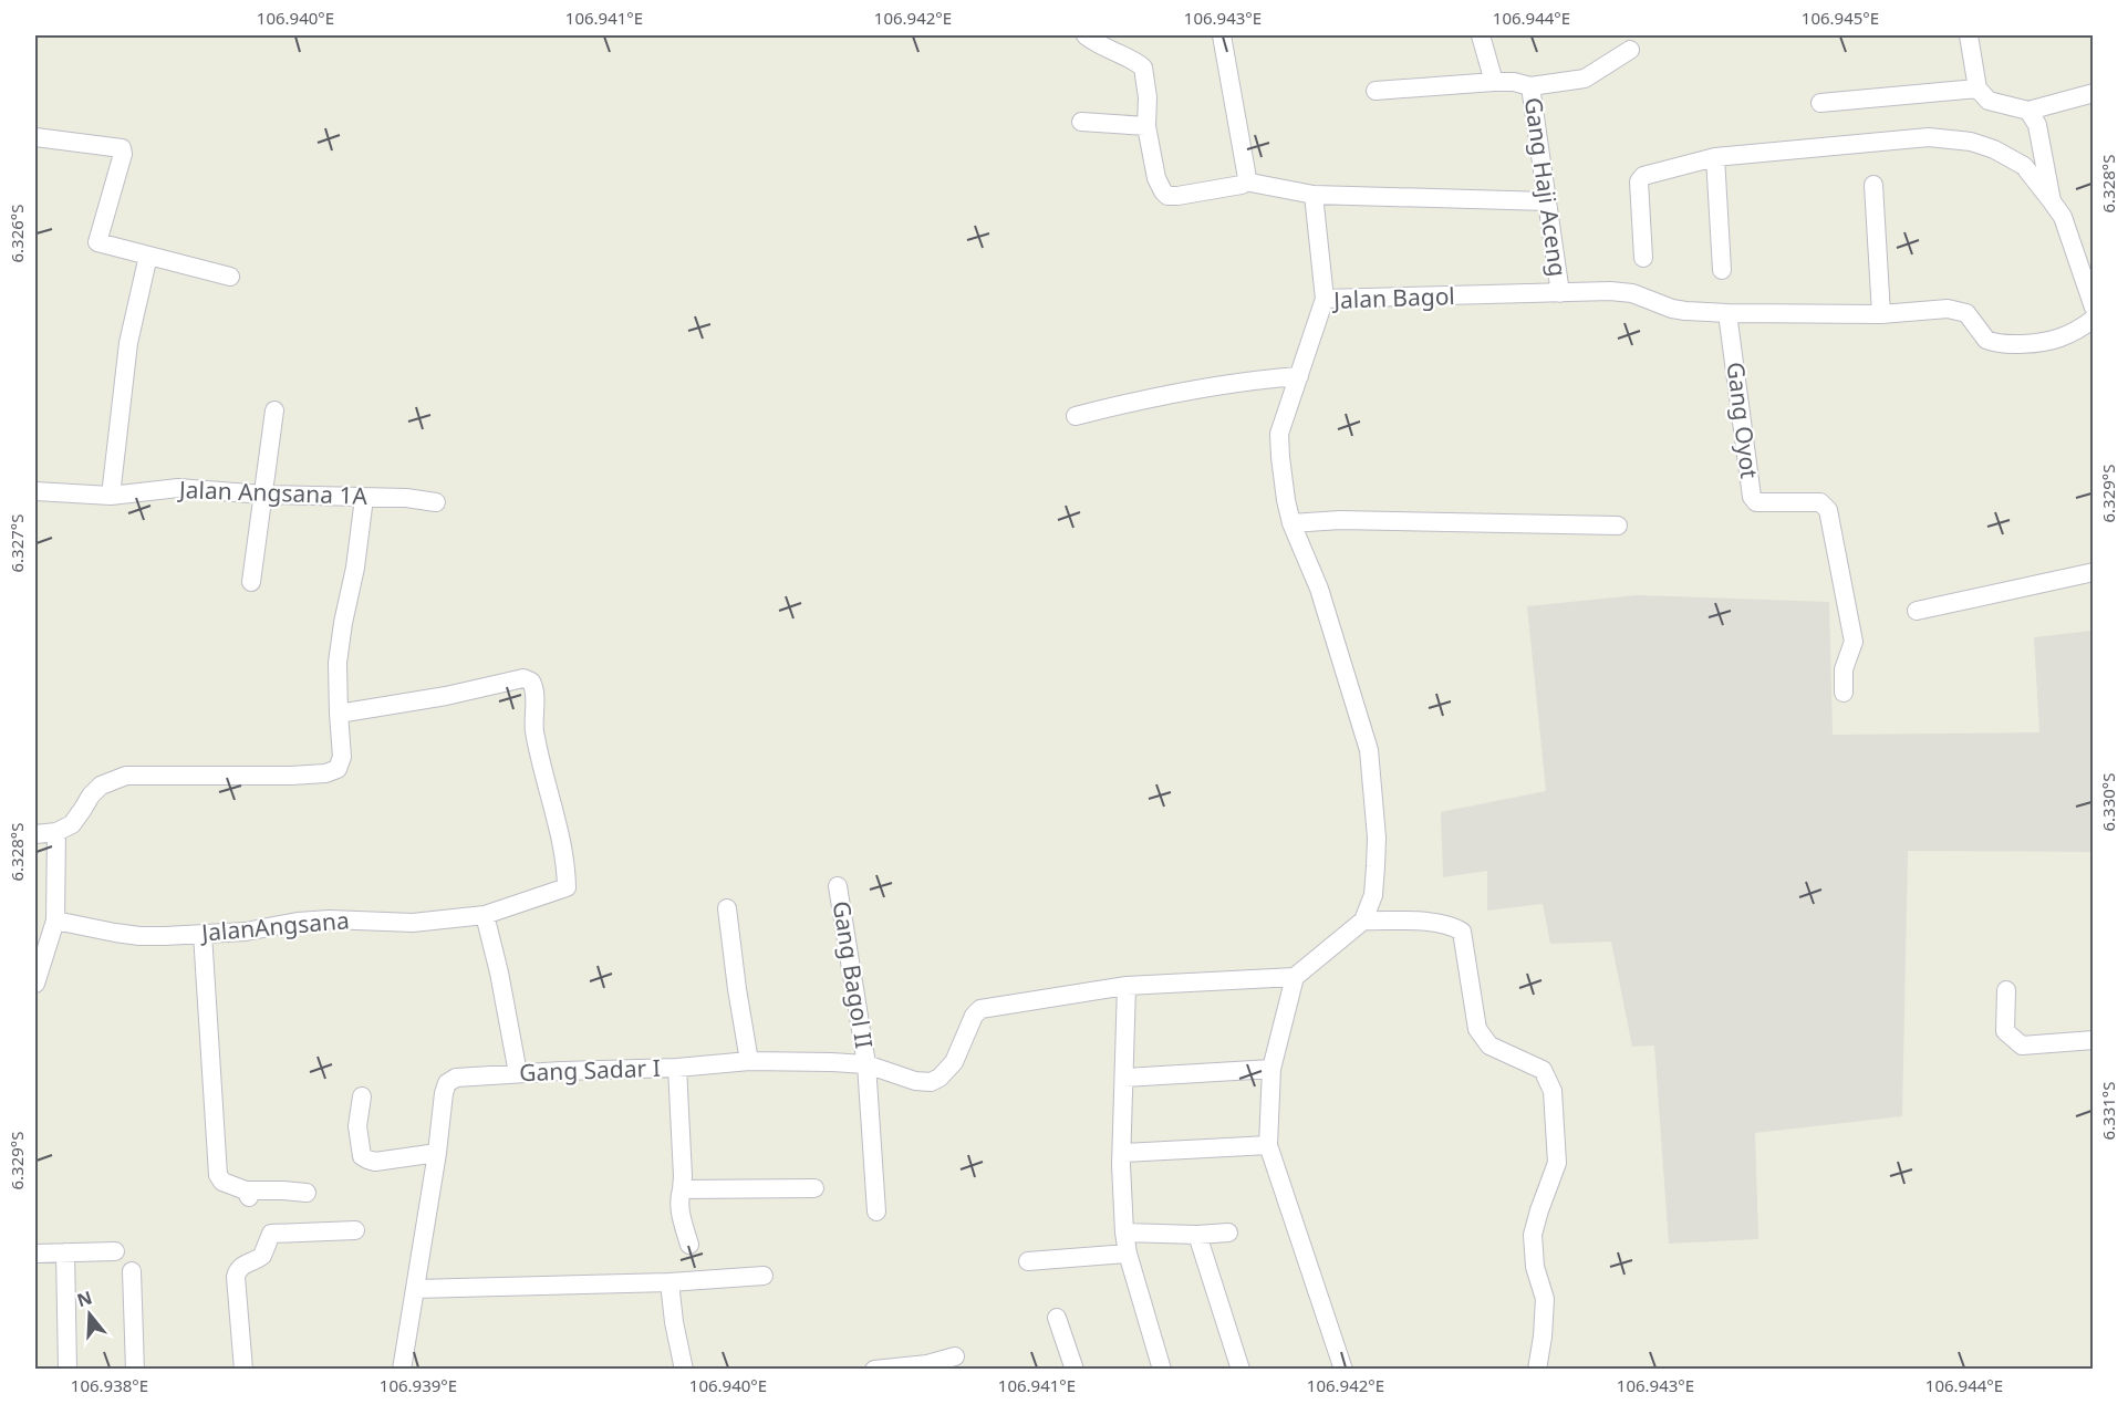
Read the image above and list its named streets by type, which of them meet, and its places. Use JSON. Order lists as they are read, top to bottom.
{
  "streets": {
    "street": [
      "Gang Haji Aceng",
      "Jalan Bagol",
      "Gang Oyot",
      "Jalan Angsana 1A",
      "JalanAngsana",
      "Gang Bagol II",
      "Gang Sadar I"
    ]
  },
  "crossings": [
    ["Gang Haji Aceng", "Jalan Bagol"],
    ["Jalan Bagol", "Gang Oyot"],
    ["Gang Bagol II", "Gang Sadar I"]
  ],
  "north": "top",
  "coordinates": [
    "106.940°E",
    "106.941°E",
    "106.942°E",
    "106.943°E",
    "106.944°E",
    "106.945°E",
    "6.328°S",
    "6.326°S",
    "6.329°S",
    "6.327°S",
    "6.330°S",
    "6.331°S",
    "106.938°E",
    "106.939°E"
  ]
}
